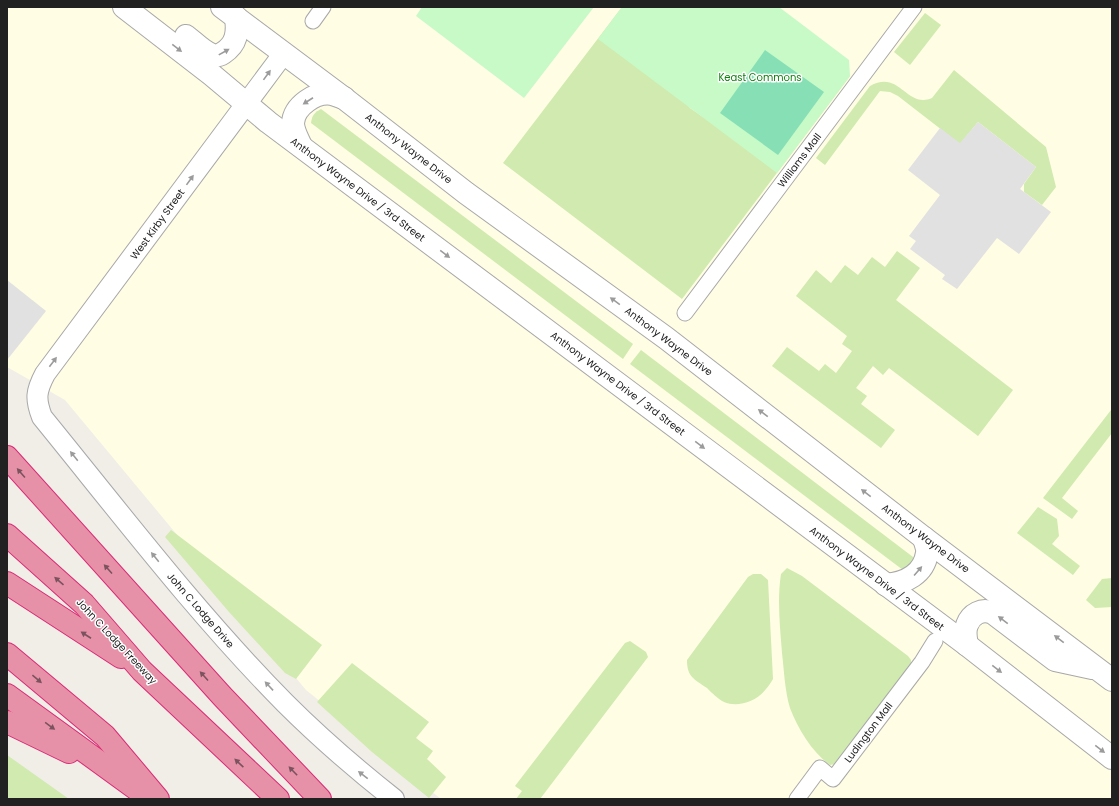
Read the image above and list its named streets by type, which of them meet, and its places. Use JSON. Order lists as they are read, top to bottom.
{
  "streets": {
    "highway": ["John C Lodge Freeway"],
    "street": [
      "Anthony Wayne Drive",
      "Williams Mall",
      "Anthony Wayne Drive / 3rd Street",
      "West Kirby Street",
      "John C Lodge Drive",
      "Ludington Mall"
    ]
  },
  "crossings": [
    ["Anthony Wayne Drive", "West Kirby Street"],
    ["Anthony Wayne Drive / 3rd Street", "West Kirby Street"],
    ["West Kirby Street", "John C Lodge Drive"]
  ],
  "one_way": [
    "Anthony Wayne Drive",
    "Anthony Wayne Drive / 3rd Street",
    "West Kirby Street",
    "John C Lodge Drive"
  ],
  "parks": ["Keast Commons"]
}
